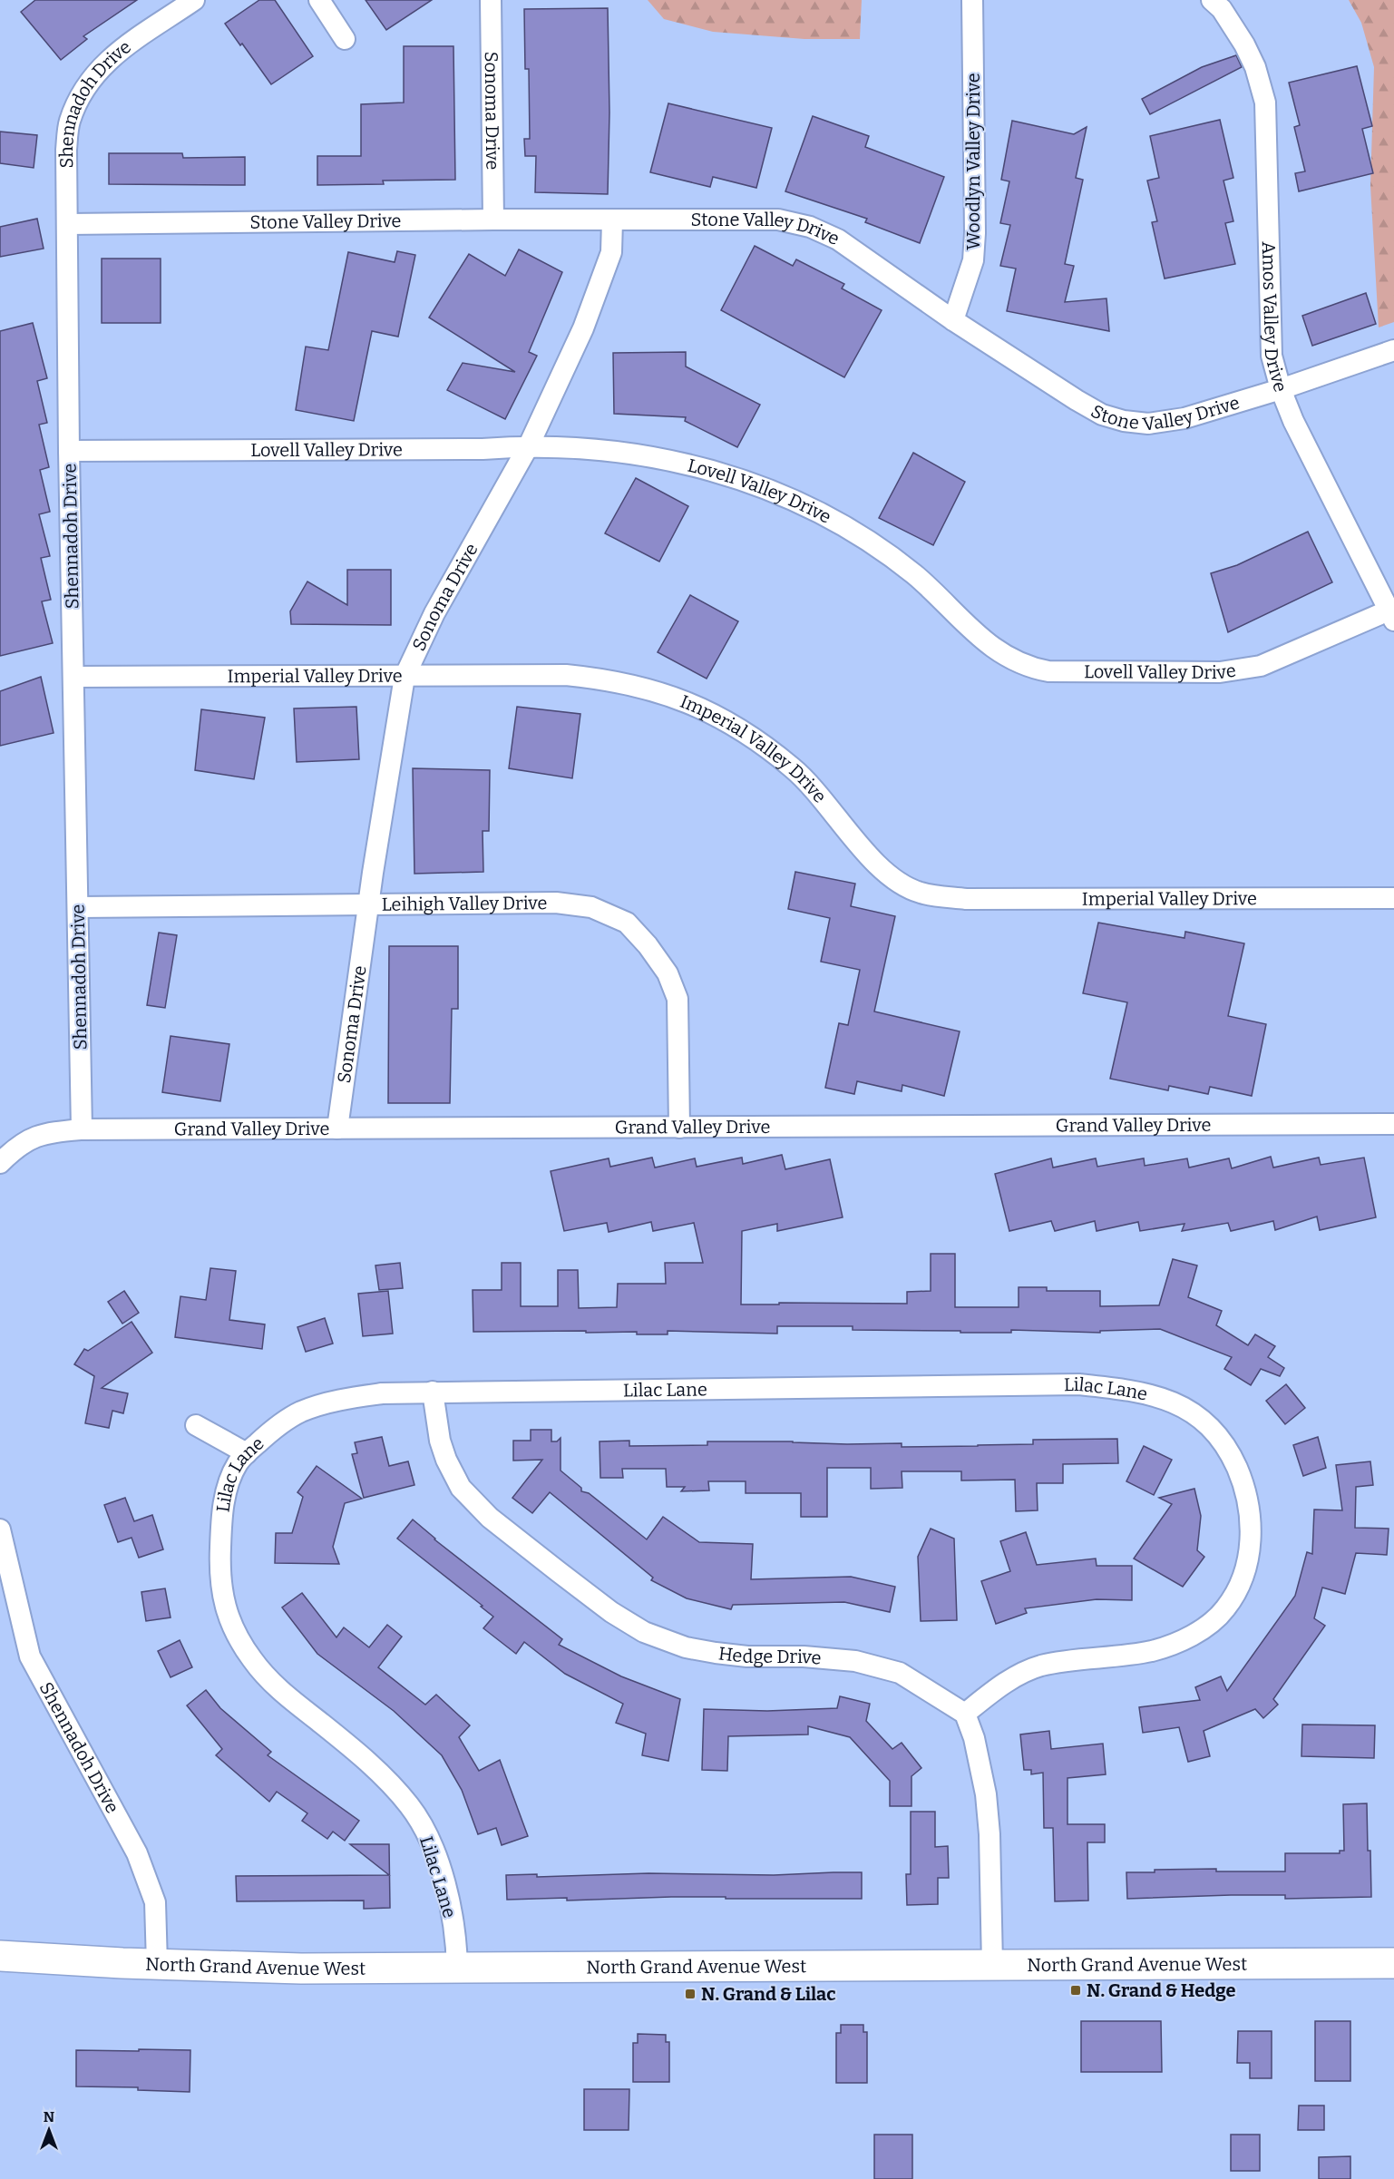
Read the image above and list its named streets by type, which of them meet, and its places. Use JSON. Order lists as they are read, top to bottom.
{
  "streets": {
    "main road": ["North Grand Avenue West"],
    "street": [
      "Shennadoh Drive",
      "Sonoma Drive",
      "Woodlyn Valley Drive",
      "Stone Valley Drive",
      "Amos Valley Drive",
      "Lovell Valley Drive",
      "Imperial Valley Drive",
      "Leihigh Valley Drive",
      "Grand Valley Drive",
      "Lilac Lane",
      "Hedge Drive"
    ]
  },
  "crossings": [
    ["Shennadoh Drive", "Stone Valley Drive"],
    ["Shennadoh Drive", "Lovell Valley Drive"],
    ["Shennadoh Drive", "Imperial Valley Drive"],
    ["Shennadoh Drive", "Leihigh Valley Drive"],
    ["Shennadoh Drive", "Grand Valley Drive"],
    ["Shennadoh Drive", "North Grand Avenue West"],
    ["Sonoma Drive", "Stone Valley Drive"],
    ["Sonoma Drive", "Lovell Valley Drive"],
    ["Sonoma Drive", "Imperial Valley Drive"],
    ["Sonoma Drive", "Leihigh Valley Drive"],
    ["Sonoma Drive", "Grand Valley Drive"],
    ["Woodlyn Valley Drive", "Stone Valley Drive"],
    ["Stone Valley Drive", "Amos Valley Drive"],
    ["Amos Valley Drive", "Lovell Valley Drive"],
    ["Leihigh Valley Drive", "Grand Valley Drive"],
    ["Lilac Lane", "Hedge Drive"],
    ["Lilac Lane", "North Grand Avenue West"]
  ],
  "places": {
    "transit": ["N. Grand & Hedge", "N. Grand & Lilac"]
  },
  "north": "top"
}
